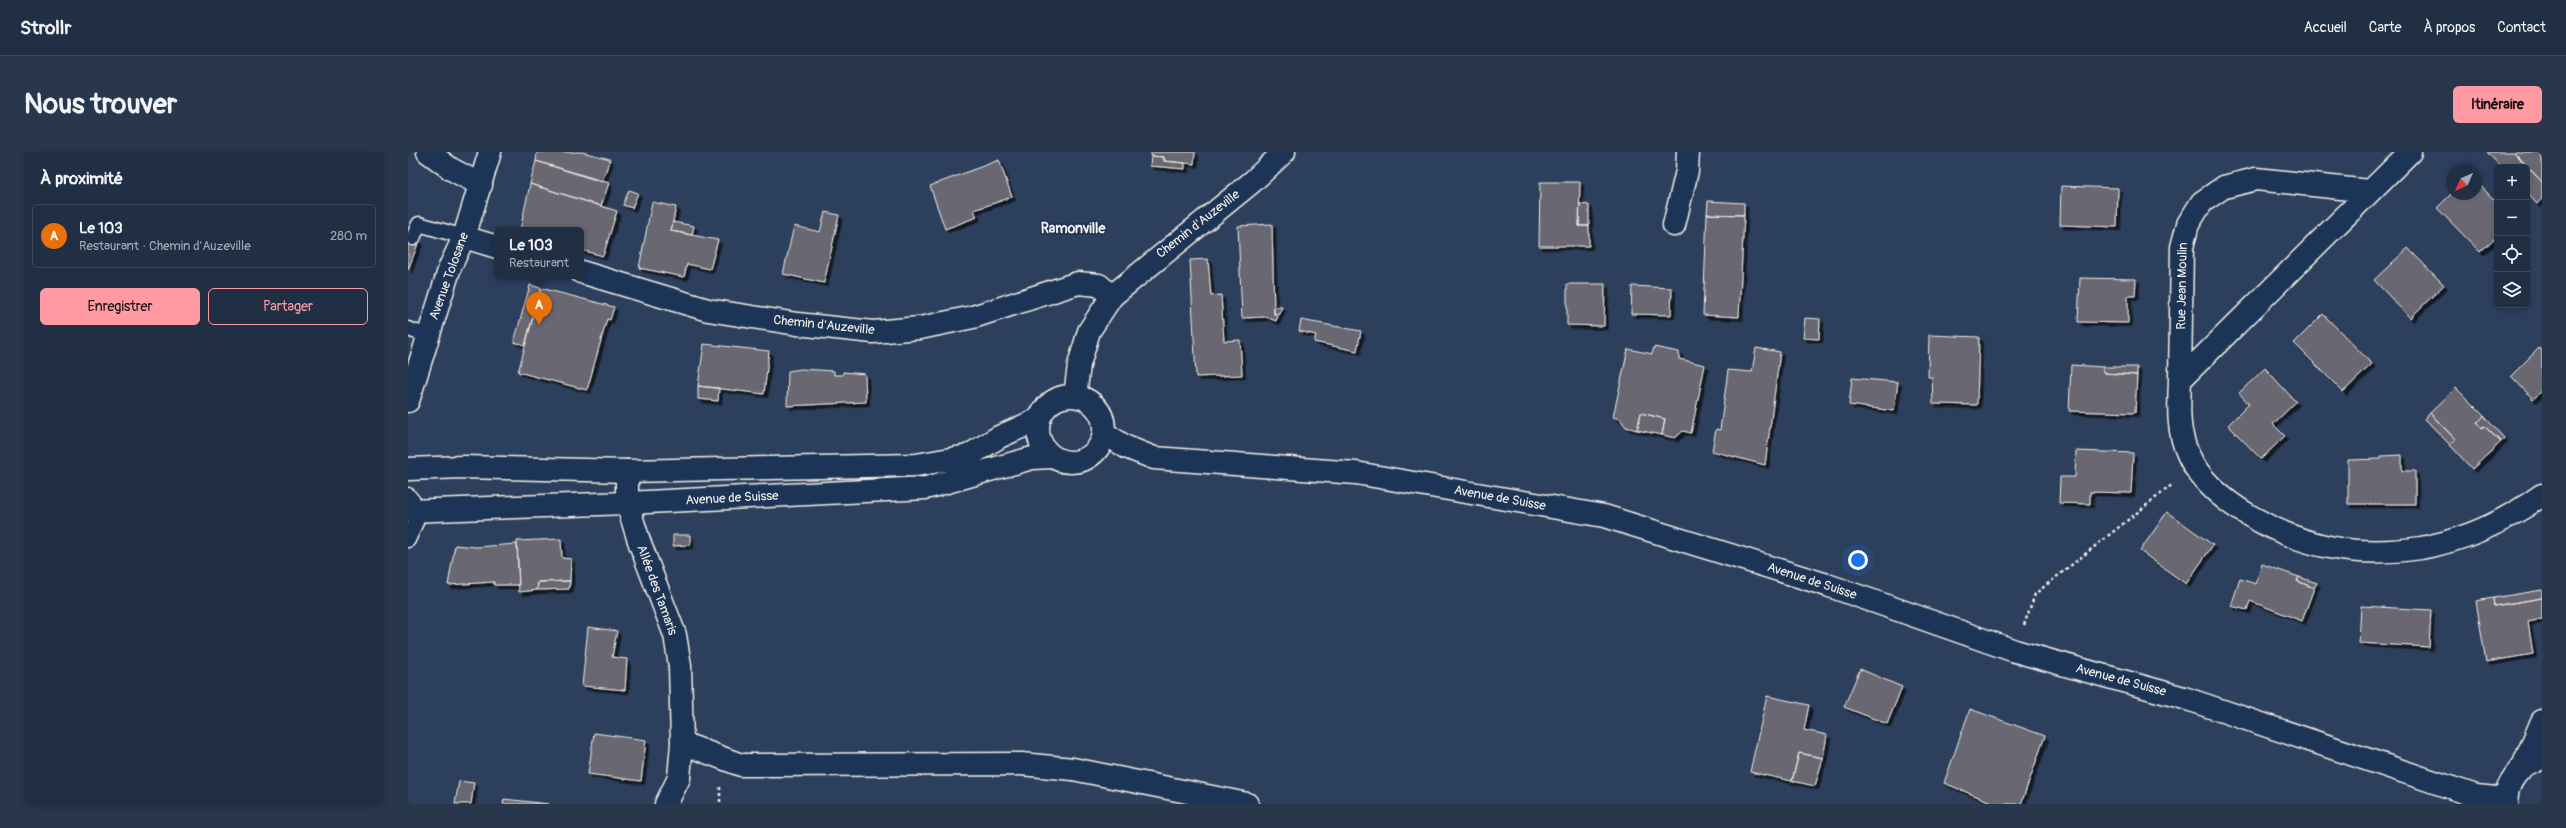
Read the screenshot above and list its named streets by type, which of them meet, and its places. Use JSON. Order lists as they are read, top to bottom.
{
  "streets": {
    "street": [
      "Chemin d'Auzeville",
      "Avenue Tolosane",
      "Rue Jean Moulin",
      "Avenue de Suisse",
      "Allée des Tamaris"
    ]
  },
  "crossings": [
    ["Chemin d'Auzeville", "Avenue de Suisse"],
    ["Avenue de Suisse", "Allée des Tamaris"]
  ],
  "districts": ["Ramonville"],
  "north": "bottom left",
  "page": {
    "header": "Strollr",
    "nav": [
      "Accueil",
      "Carte",
      "À propos",
      "Contact"
    ],
    "buttons": [
      "Itinéraire",
      ["Enregistrer", "Partager"]
    ],
    "title": "Nous trouver",
    "heading": "À proximité",
    "map_buttons": ["+", "−"],
    "list": [
      {
        "mark": "A",
        "name": "Le 103",
        "note": "Restaurant · Chemin d'Auzeville",
        "value": "280 m"
      }
    ],
    "popup": ["Le 103", "Restaurant"],
    "pins": "A"
  }
}
